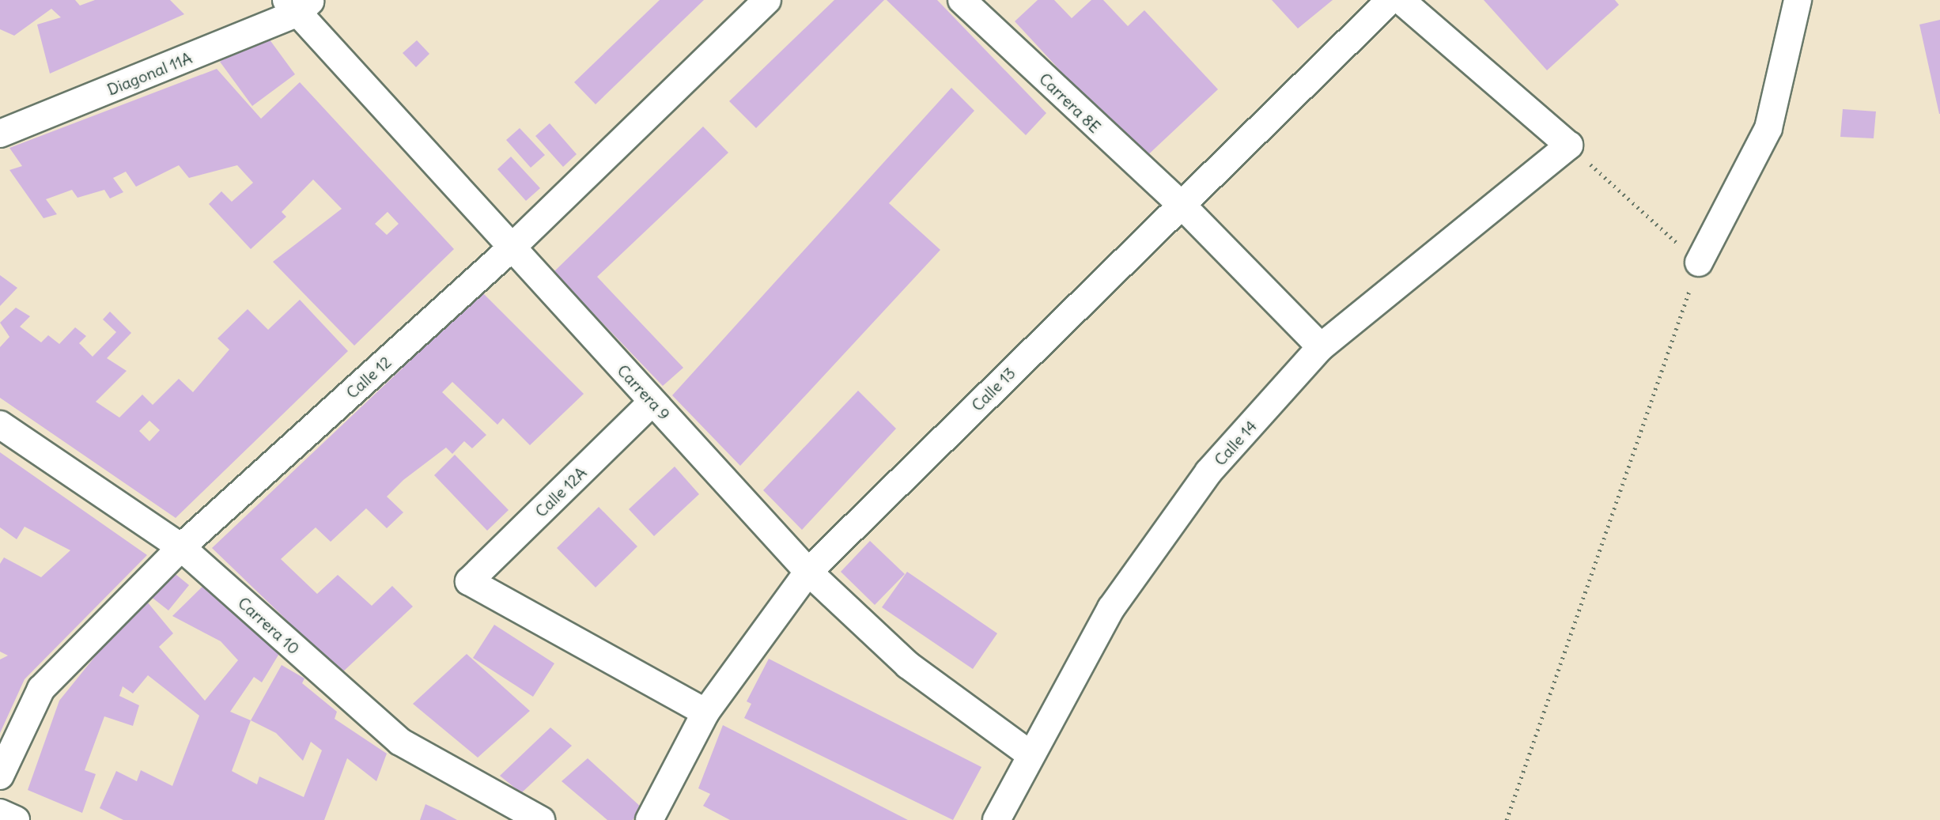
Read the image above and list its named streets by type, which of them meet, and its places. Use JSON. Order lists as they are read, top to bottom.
{
  "streets": {
    "street": [
      "Diagonal 11A",
      "Carrera 8E",
      "Calle 12",
      "Calle 13",
      "Carrera 9",
      "Calle 14",
      "Calle 12A",
      "Carrera 10"
    ]
  },
  "crossings": [
    ["Diagonal 11A", "Carrera 9"],
    ["Carrera 8E", "Calle 13"],
    ["Carrera 8E", "Calle 14"],
    ["Calle 12", "Carrera 9"],
    ["Calle 12", "Carrera 10"],
    ["Calle 13", "Carrera 9"],
    ["Calle 13", "Calle 12A"],
    ["Carrera 9", "Calle 14"],
    ["Carrera 9", "Calle 12A"]
  ]
}
